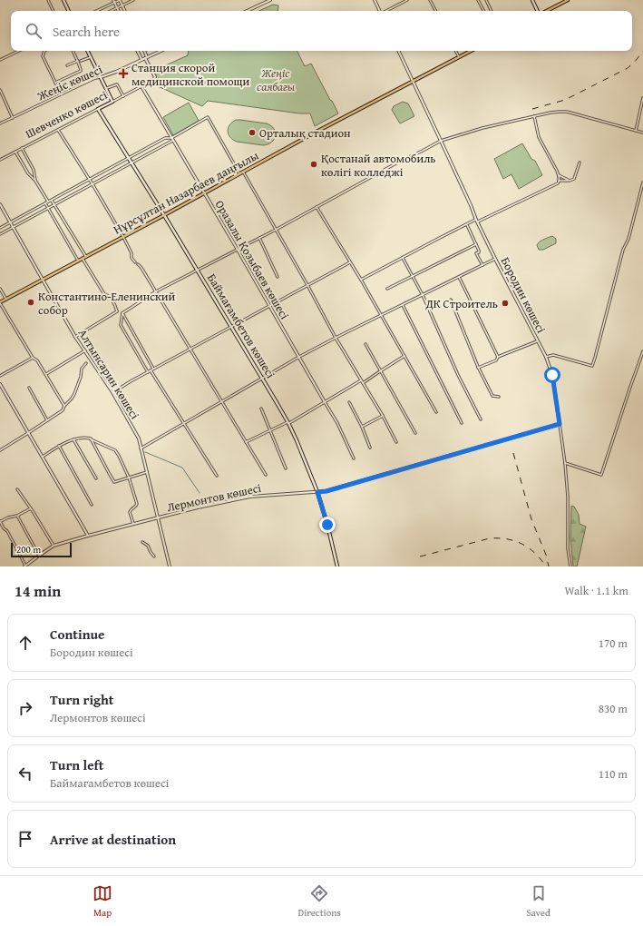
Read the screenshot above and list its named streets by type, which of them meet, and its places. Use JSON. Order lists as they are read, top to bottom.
{
  "streets": {
    "main road": ["Шевченко көшесі", "Нұрсұлтан Назарбаев даңғылы", "Баймағамбетов көшесі"],
    "street": [
      "Жеңіс көшесі",
      "Оразалы Қозыбаев көшесі",
      "Бородин көшесі",
      "Алтынсарин көшесі",
      "Лермонтов көшесі"
    ]
  },
  "crossings": [
    ["Шевченко көшесі", "Оразалы Қозыбаев көшесі"],
    ["Шевченко көшесі", "Баймағамбетов көшесі"],
    ["Нұрсұлтан Назарбаев даңғылы", "Оразалы Қозыбаев көшесі"],
    ["Нұрсұлтан Назарбаев даңғылы", "Бородин көшесі"],
    ["Нұрсұлтан Назарбаев даңғылы", "Баймағамбетов көшесі"],
    ["Нұрсұлтан Назарбаев даңғылы", "Алтынсарин көшесі"],
    ["Бородин көшесі", "Лермонтов көшесі"],
    ["Баймағамбетов көшесі", "Лермонтов көшесі"],
    ["Алтынсарин көшесі", "Лермонтов көшесі"]
  ],
  "parks": ["Жеңіс саябағы"],
  "places": {
    "health": ["Станция скорой медицинской помощи"],
    "other": [
      "Орталық стадион",
      "Қостанай автомобиль көлігі колледжі",
      "Константино-Еленинский собор",
      "ДК Строитель"
    ]
  },
  "scale_bar": "200 m",
  "page": {
    "search": "Search here",
    "scale": "200 m",
    "heading": ["14 min", "Walk · 1.1 km"],
    "list": [
      ["Continue", "Бородин көшесі", "170 m"],
      ["Turn right", "Лермонтов көшесі", "830 m"],
      ["Turn left", "Баймағамбетов көшесі", "110 m"],
      "Arrive at destination"
    ],
    "nav": ["Map", "Directions", "Saved"]
  }
}
